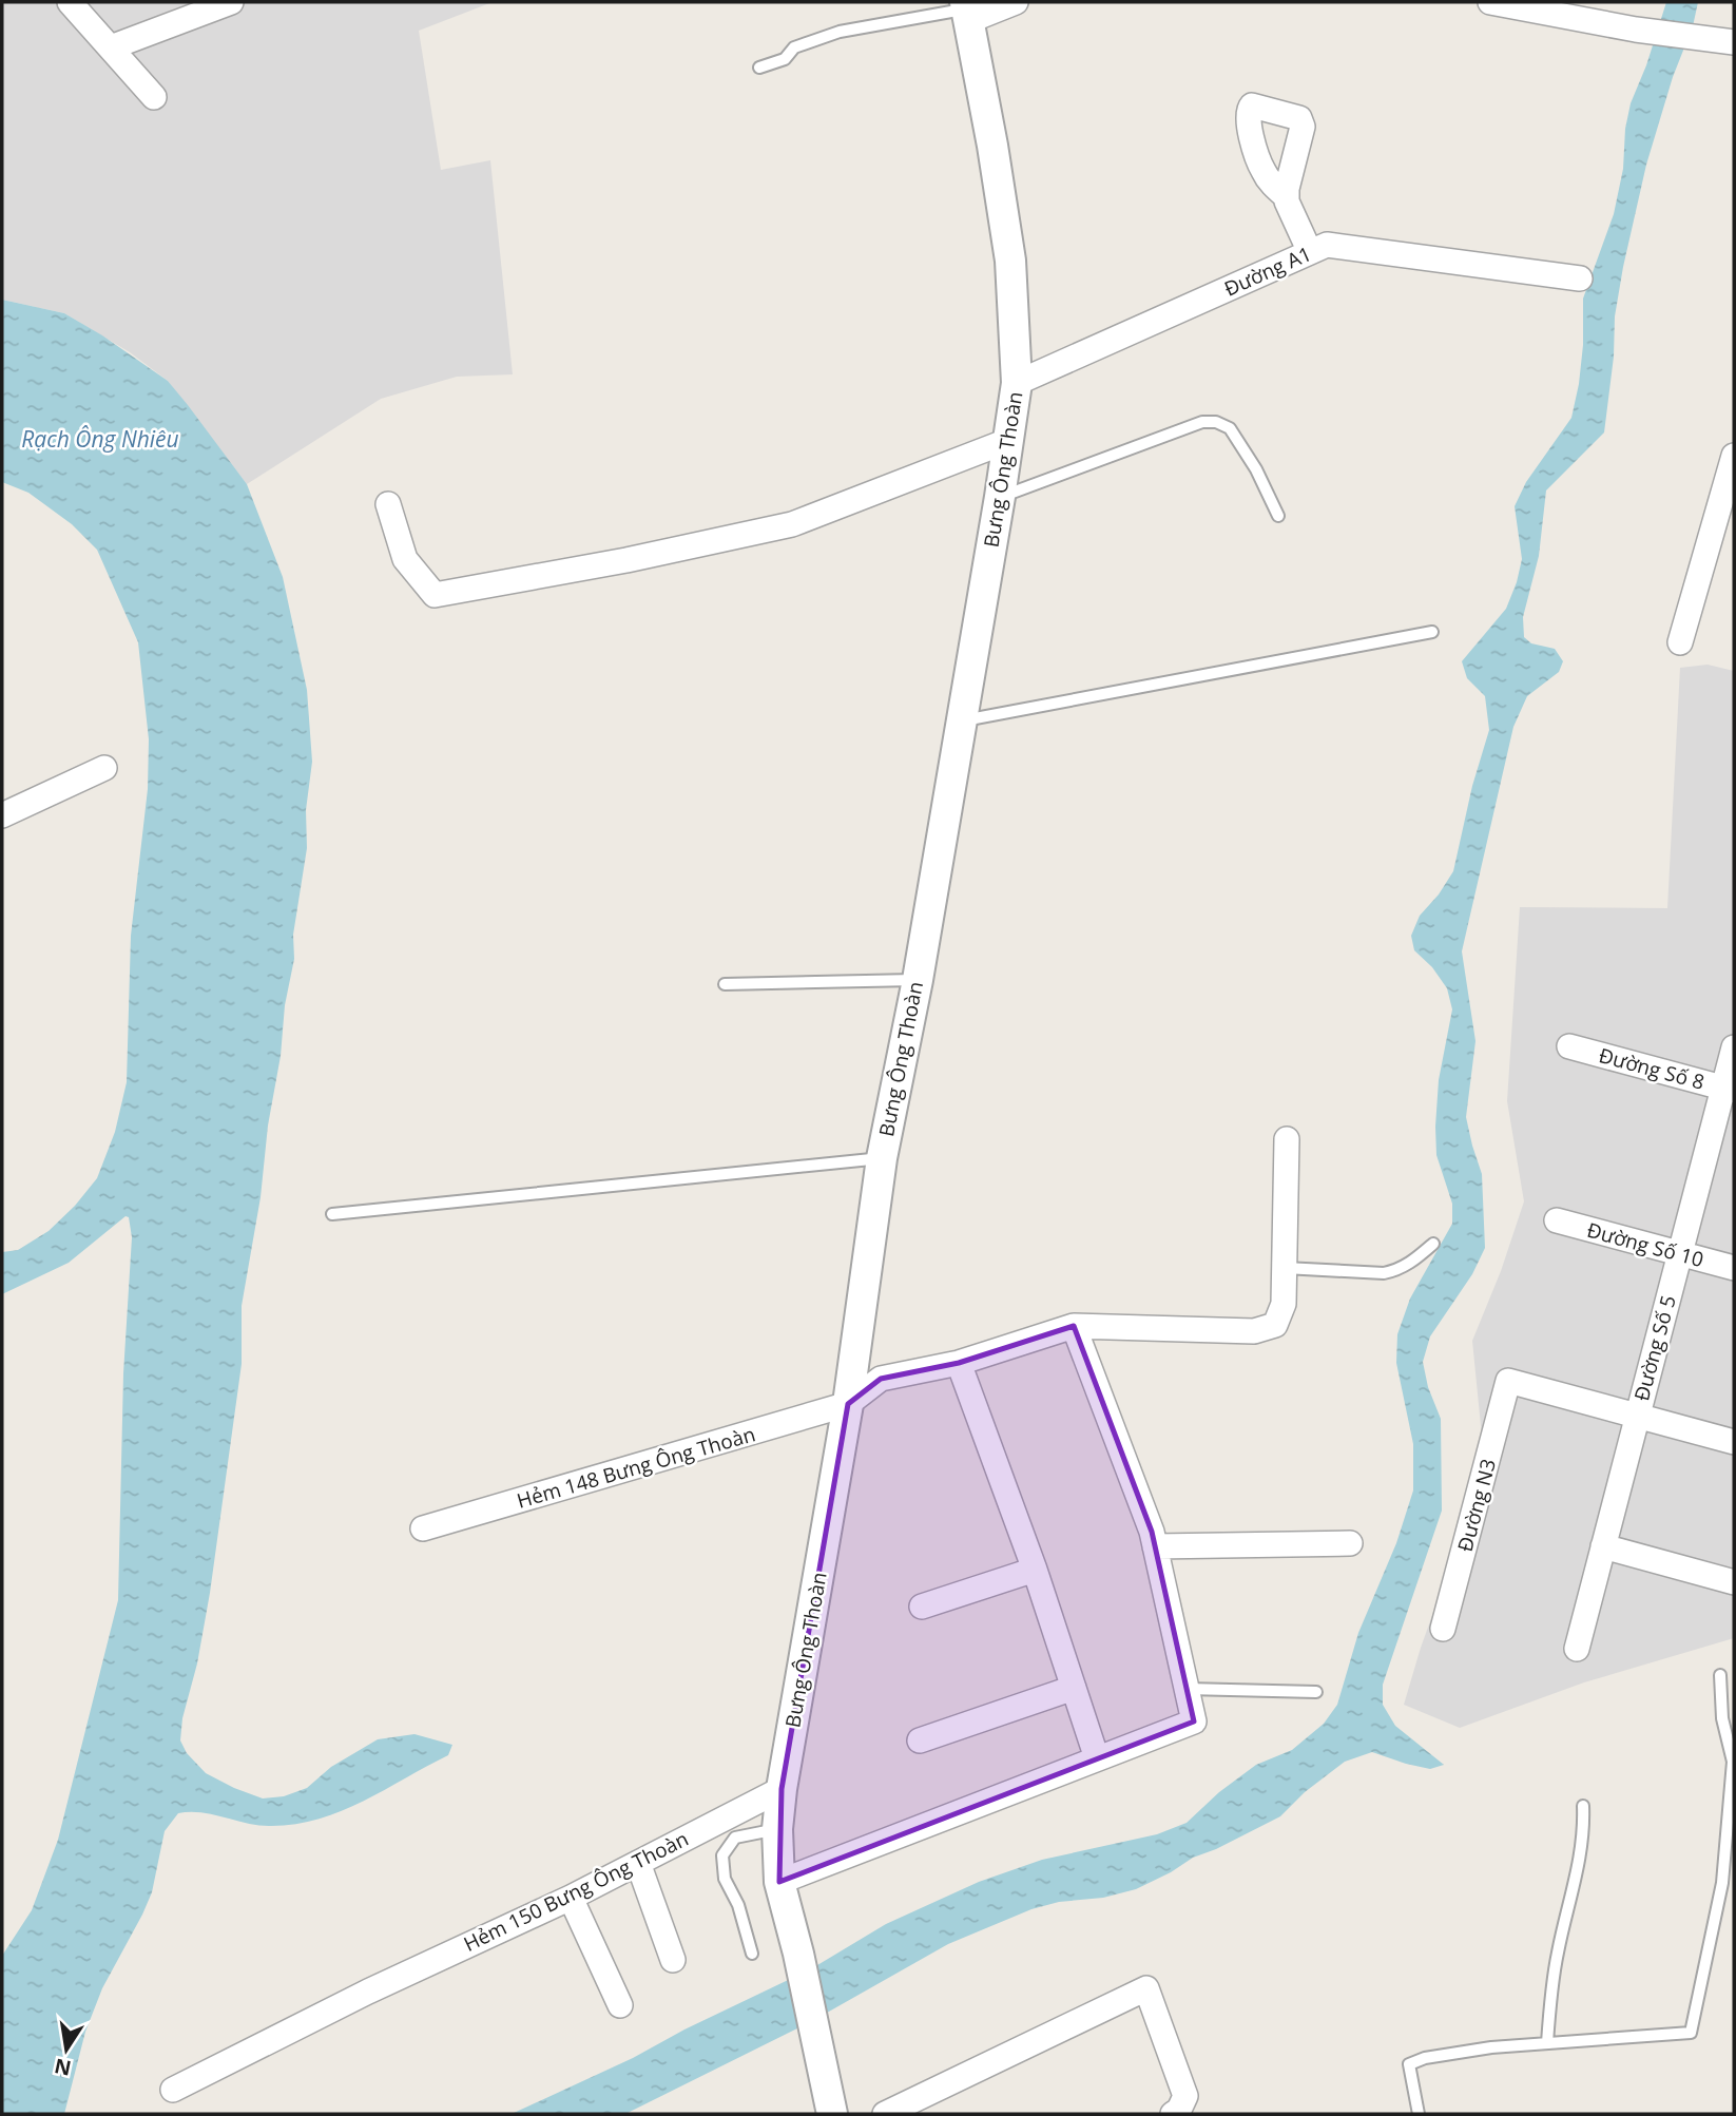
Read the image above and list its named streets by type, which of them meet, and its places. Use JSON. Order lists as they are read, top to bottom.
{
  "streets": {
    "street": [
      "Đường A1",
      "Bưng Ông Thoàn",
      "Đường Số 8",
      "Đường Số 10",
      "Đường Số 5",
      "Hẻm 148 Bưng Ông Thoàn",
      "Đường N3",
      "Hẻm 150 Bưng Ông Thoàn"
    ]
  },
  "crossings": [
    ["Đường A1", "Bưng Ông Thoàn"],
    ["Bưng Ông Thoàn", "Hẻm 148 Bưng Ông Thoàn"],
    ["Bưng Ông Thoàn", "Hẻm 150 Bưng Ông Thoàn"],
    ["Đường Số 8", "Đường Số 5"],
    ["Đường Số 10", "Đường Số 5"],
    ["Đường Số 5", "Đường N3"]
  ],
  "water": ["Rạch Ông Nhiêu"],
  "north": "bottom"
}
